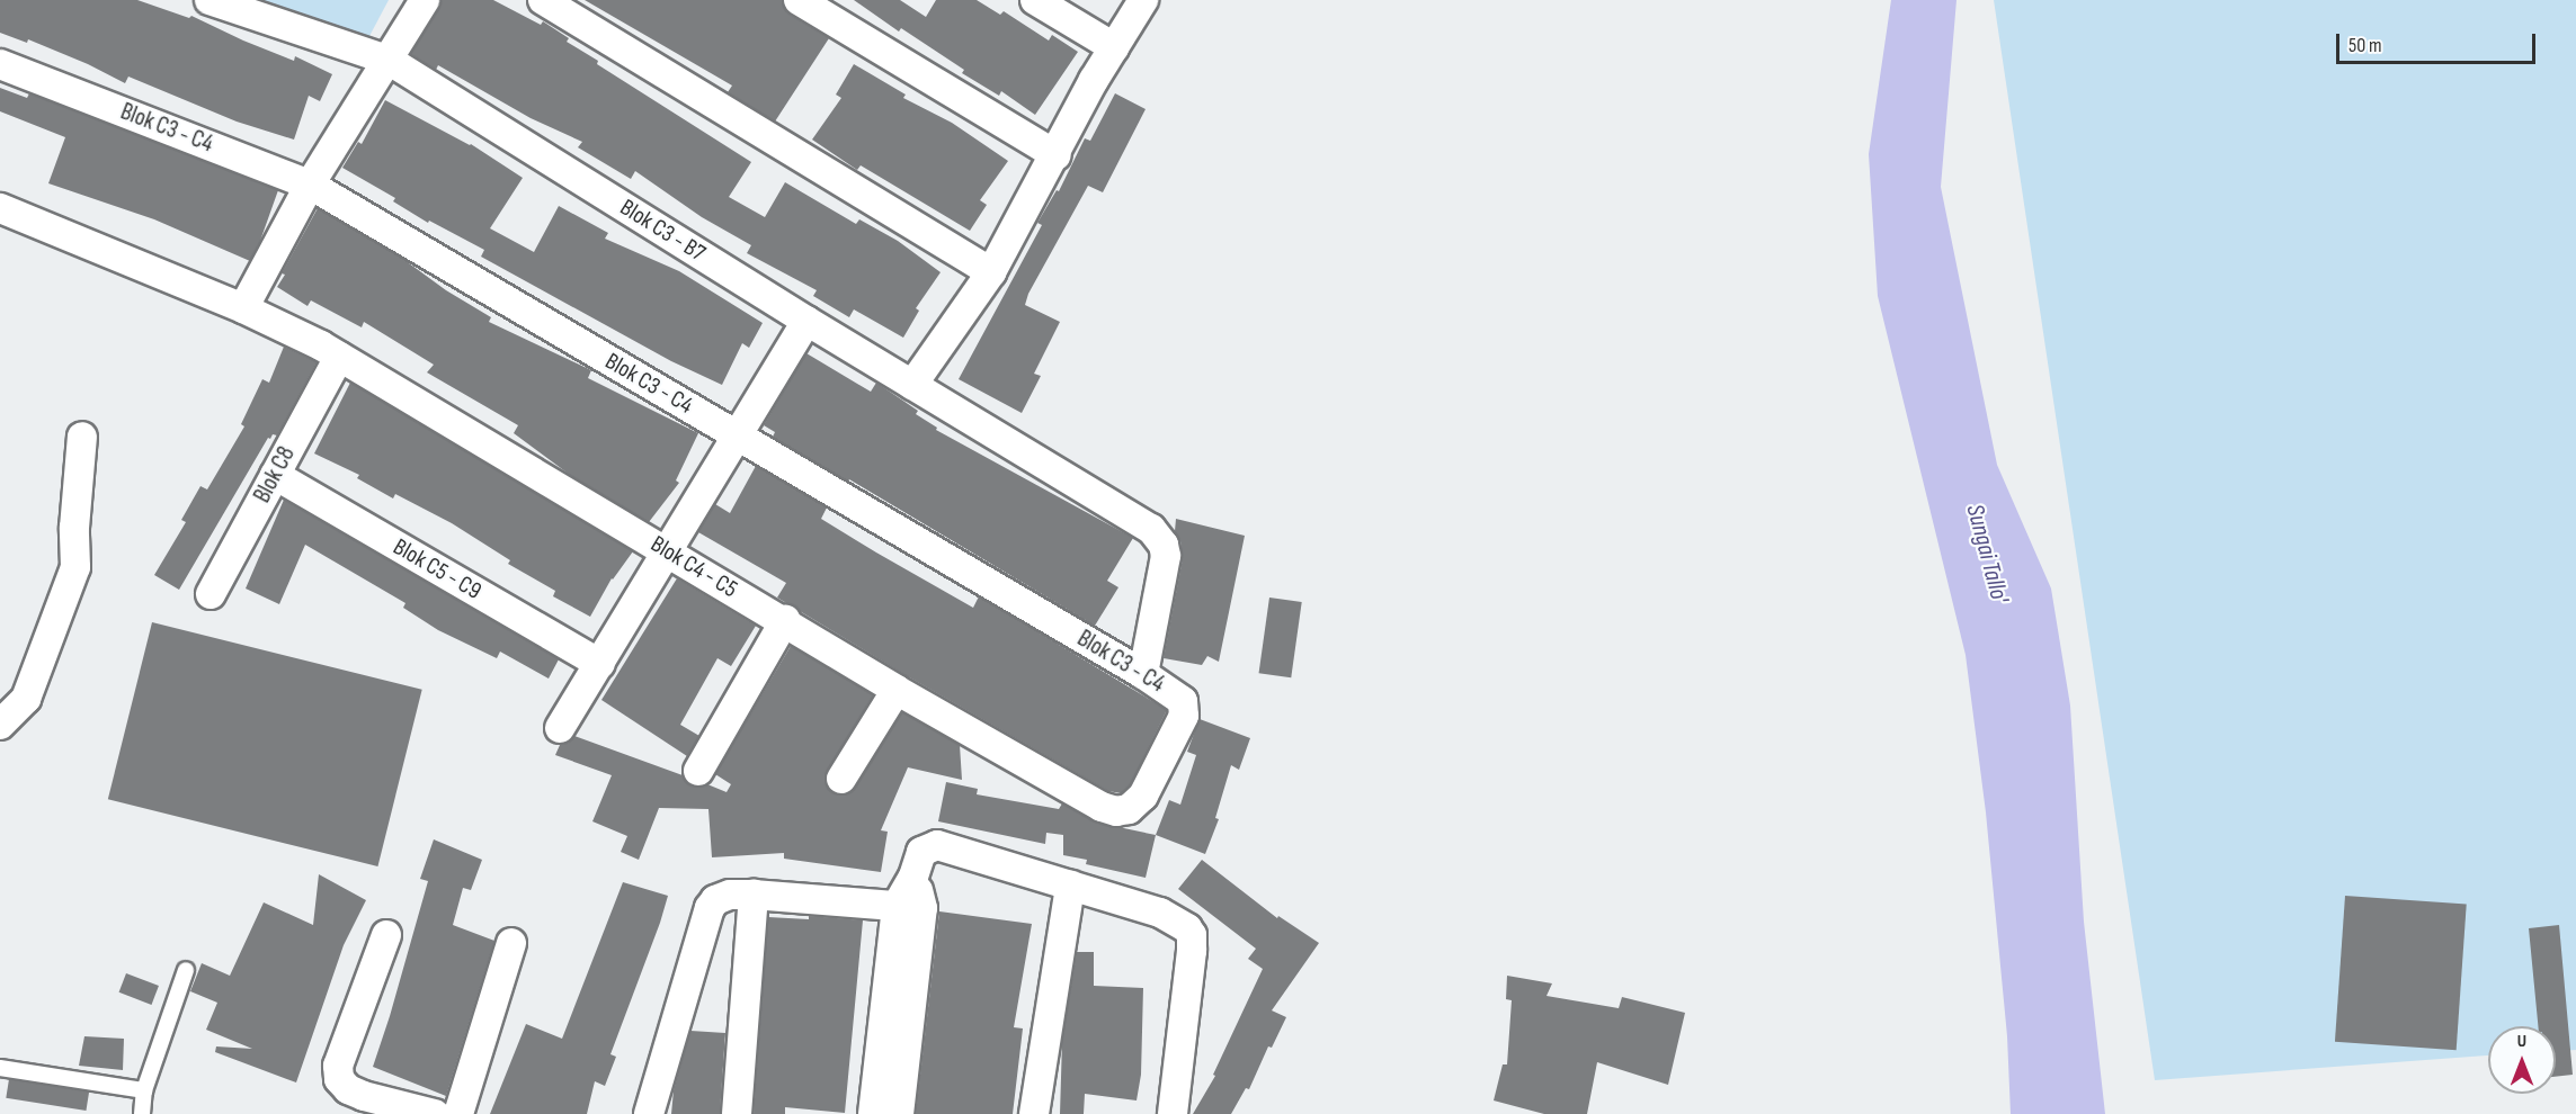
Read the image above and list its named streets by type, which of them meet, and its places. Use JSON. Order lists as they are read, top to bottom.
{
  "streets": {
    "street": [
      "Blok C3 - C4",
      "Blok C3 - B7",
      "Blok C8",
      "Blok C4 - C5",
      "Blok C5 - C9"
    ]
  },
  "crossings": [
    ["Blok C3 - C4", "Blok C3 - B7"],
    ["Blok C3 - C4", "Blok C4 - C5"],
    ["Blok C8", "Blok C4 - C5"],
    ["Blok C8", "Blok C5 - C9"]
  ],
  "water": ["Sungai Tallo'"],
  "scale_bar": "50 m",
  "north": "top"
}
